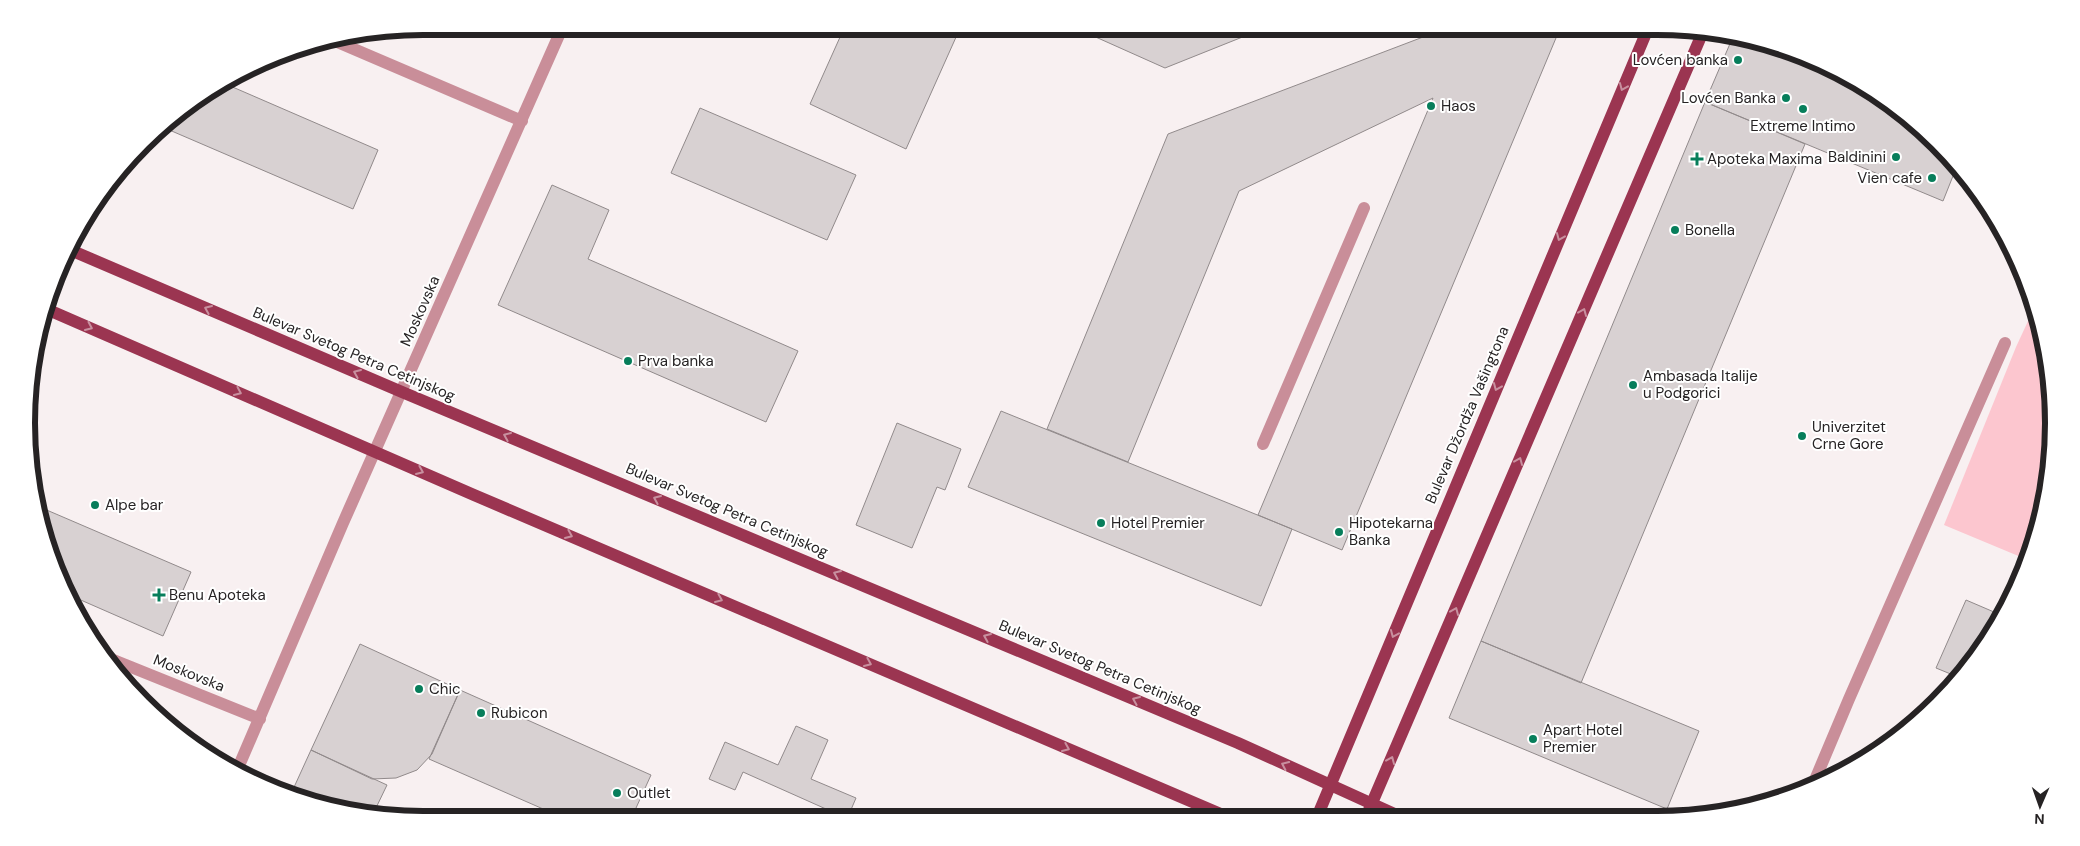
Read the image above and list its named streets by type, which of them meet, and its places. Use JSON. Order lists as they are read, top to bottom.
{
  "streets": {
    "main road": ["Bulevar Svetog Petra Cetinjskog", "Bulevar Džordža Vašingtona"],
    "street": ["Moskovska"]
  },
  "crossings": [
    ["Moskovska", "Bulevar Svetog Petra Cetinjskog"],
    ["Bulevar Svetog Petra Cetinjskog", "Bulevar Džordža Vašingtona"]
  ],
  "places": {
    "other": [
      "Lovćen banka",
      "Lovćen Banka",
      "Haos",
      "Extreme Intimo",
      "Baldinini",
      "Vien cafe",
      "Bonella",
      "Prva banka",
      "Ambasada Italije u Podgorici",
      "Univerzitet Crne Gore",
      "Alpe bar",
      "Hotel Premier",
      "Hipotekarna Banka",
      "Chic",
      "Rubicon",
      "Apart Hotel Premier",
      "Outlet"
    ],
    "health": ["Apoteka Maxima", "Benu Apoteka"]
  },
  "north": "bottom"
}
